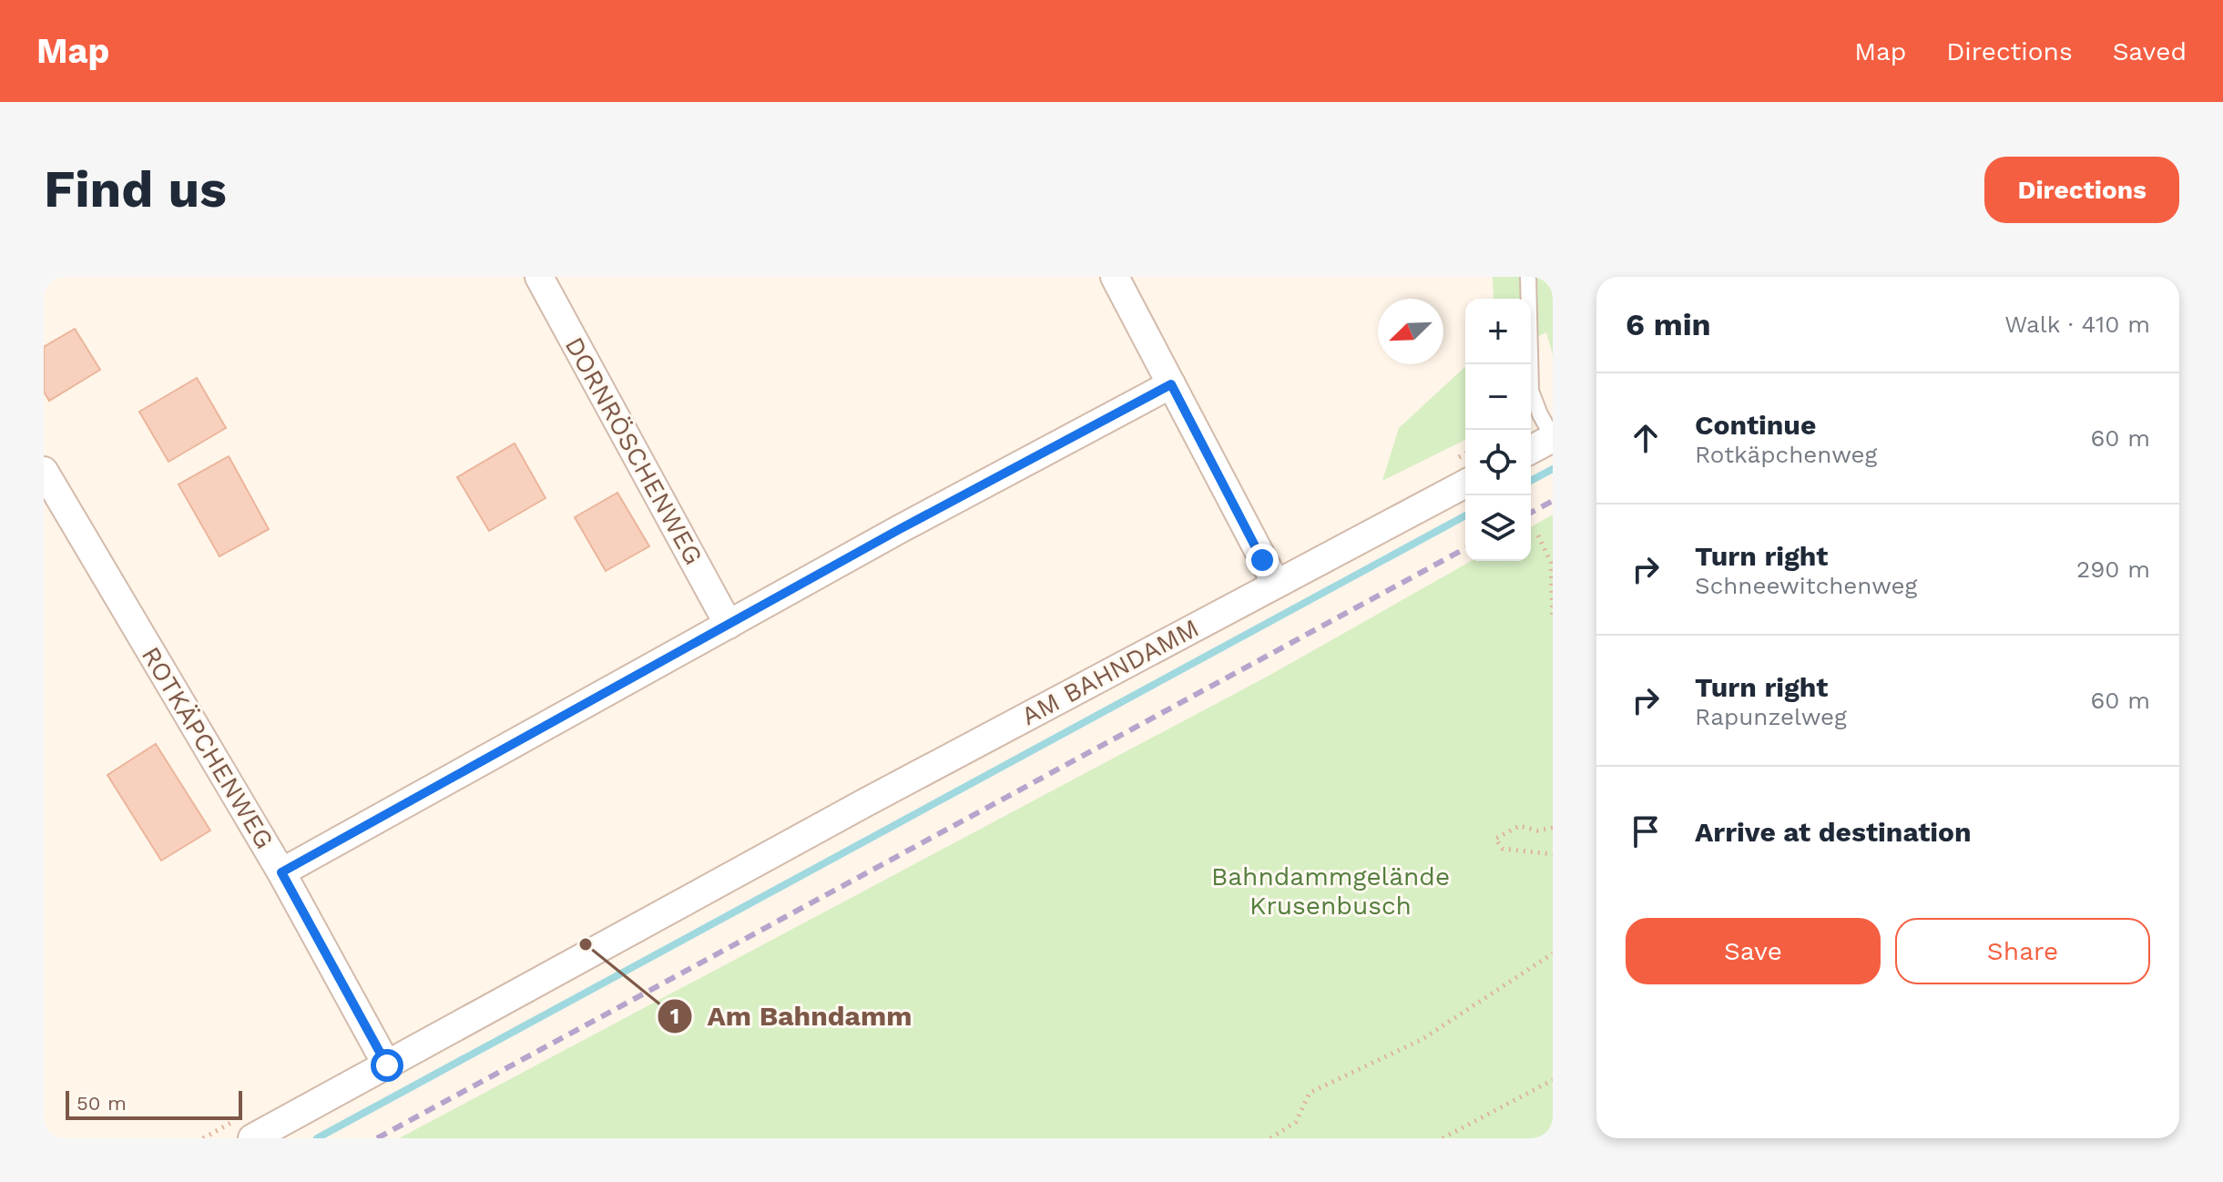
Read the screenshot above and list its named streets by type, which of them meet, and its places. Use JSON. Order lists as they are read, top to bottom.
{
  "streets": {
    "street": ["DORNRÖSCHENWEG", "AM BAHNDAMM", "ROTKÄPCHENWEG"]
  },
  "crossings": [
    ["AM BAHNDAMM", "ROTKÄPCHENWEG"]
  ],
  "parks": ["Bahndammgelände Krusenbusch"],
  "places": ["Am Bahndamm"],
  "scale_bar": "50 m",
  "north": "bottom left",
  "page": {
    "header": "Map",
    "nav": ["Map", "Directions", "Saved"],
    "buttons": [
      "Directions",
      ["Save", "Share"]
    ],
    "title": "Find us",
    "heading": ["6 min", "Walk · 410 m"],
    "map_buttons": ["+", "−"],
    "list": [
      ["Continue", "Rotkäpchenweg", "60 m"],
      ["Turn right", "Schneewitchenweg", "290 m"],
      ["Turn right", "Rapunzelweg", "60 m"],
      "Arrive at destination"
    ],
    "scale": "50 m"
  }
}
